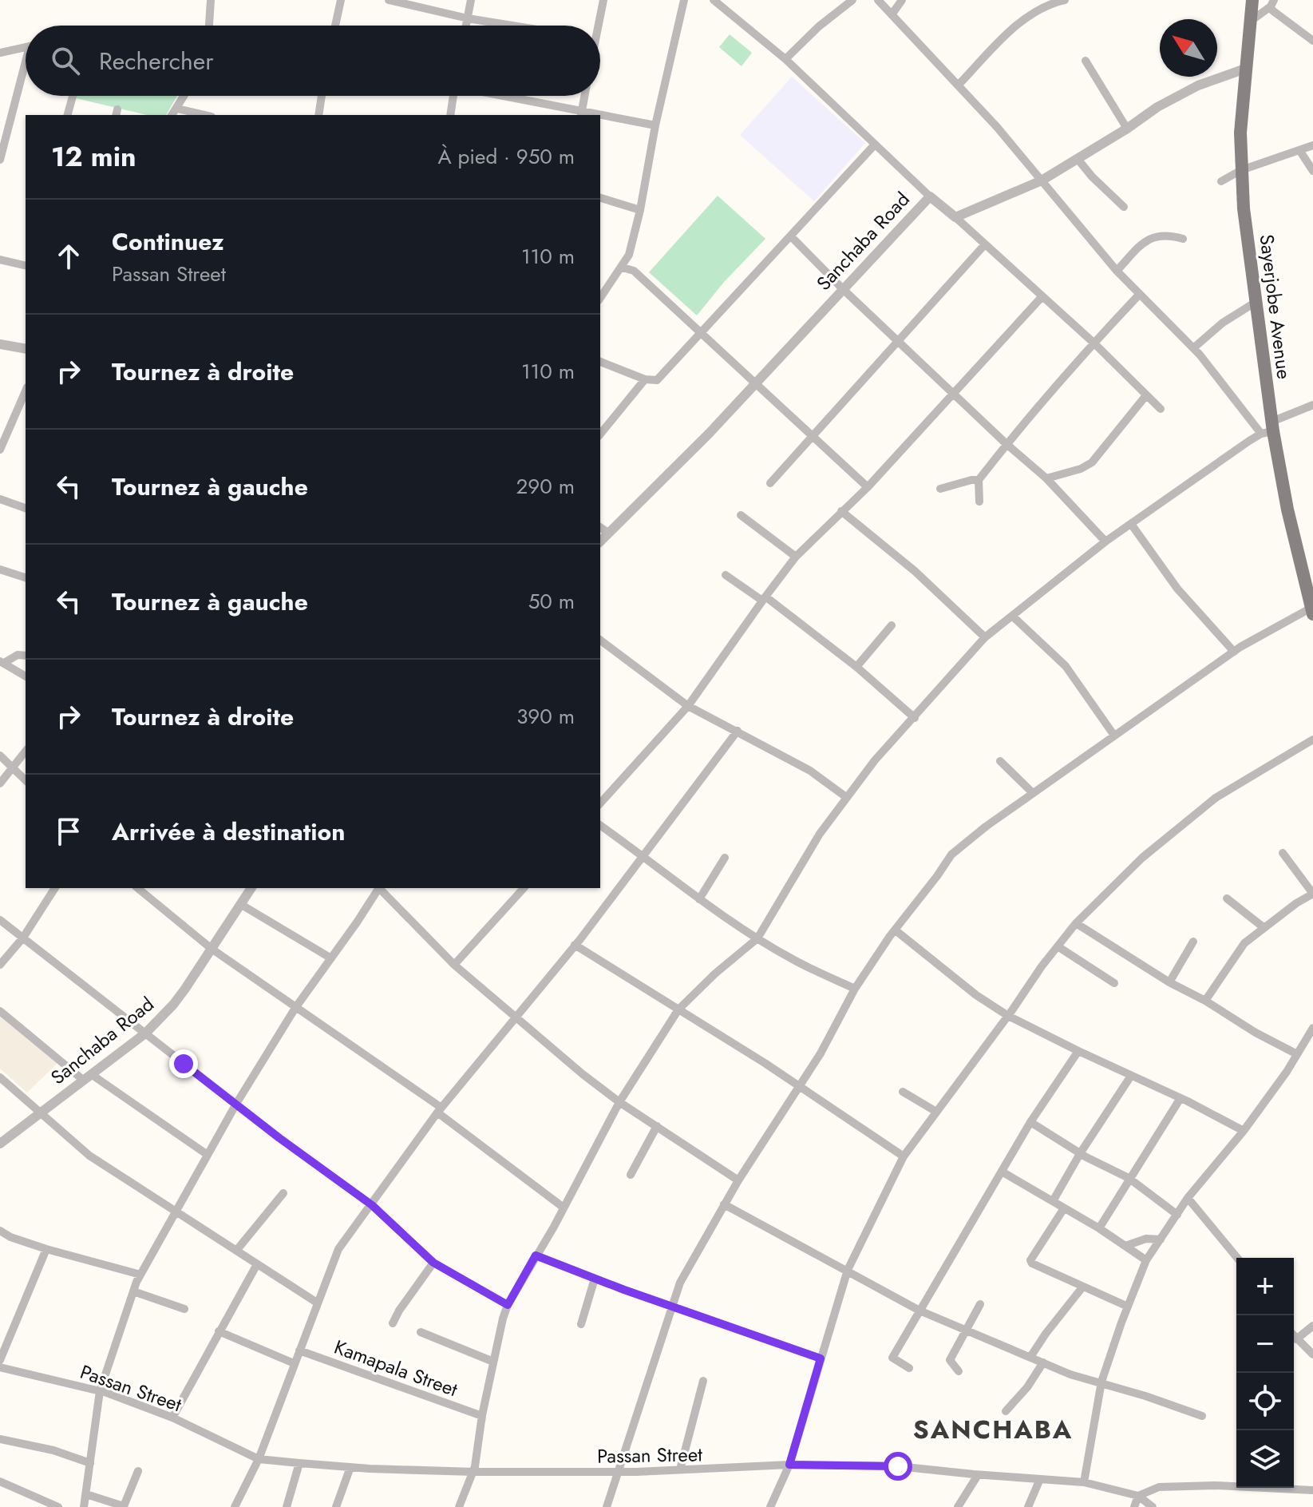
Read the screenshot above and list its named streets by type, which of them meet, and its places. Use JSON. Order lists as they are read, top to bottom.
{
  "streets": {
    "main road": ["Sayerjobe Avenue"],
    "street": ["Sanchaba Road", "Kamapala Street", "Passan Street"]
  },
  "crossings": [
    ["Kamapala Street", "Passan Street"]
  ],
  "districts": ["SANCHABA"],
  "north": "top left",
  "page": {
    "search": "Rechercher",
    "heading": ["12 min", "À pied · 950 m"],
    "list": [
      ["Continuez", "Passan Street", "110 m"],
      ["Tournez à droite", "110 m"],
      ["Tournez à gauche", "290 m"],
      ["Tournez à gauche", "50 m"],
      ["Tournez à droite", "390 m"],
      "Arrivée à destination"
    ],
    "map_buttons": ["+", "−"]
  }
}
